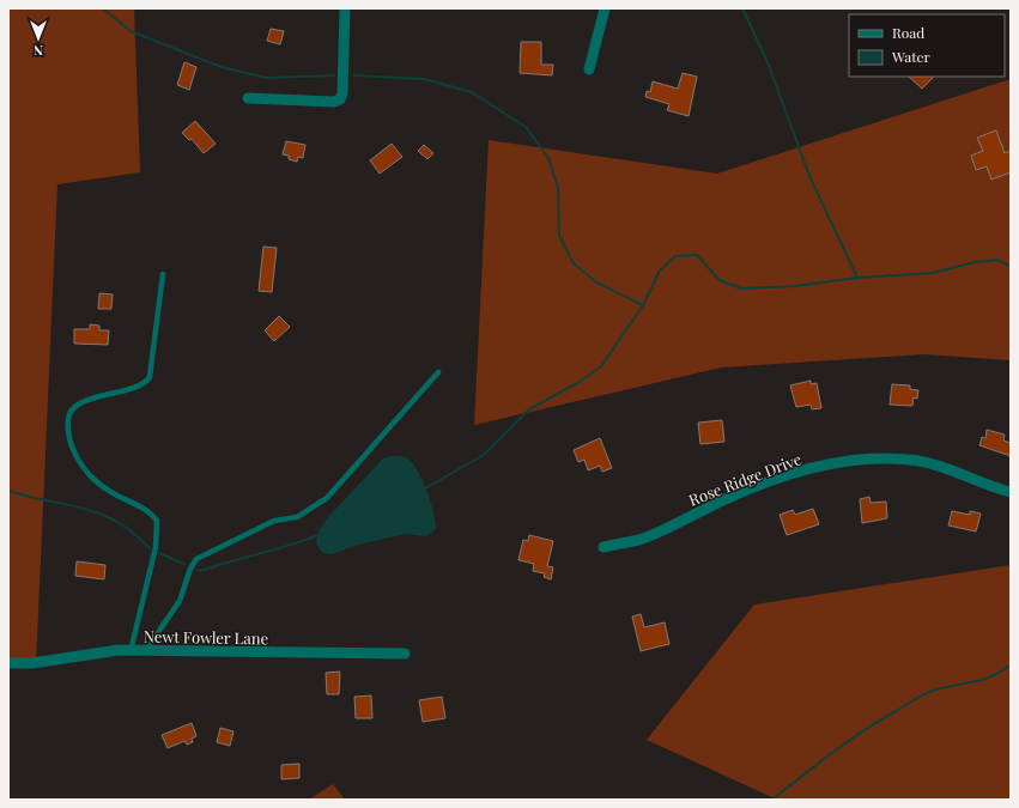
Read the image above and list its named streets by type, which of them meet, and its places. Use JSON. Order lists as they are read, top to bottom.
{
  "streets": {
    "street": ["Rose Ridge Drive", "Newt Fowler Lane"]
  },
  "legend": ["Road", "Water"],
  "north": "bottom"
}
